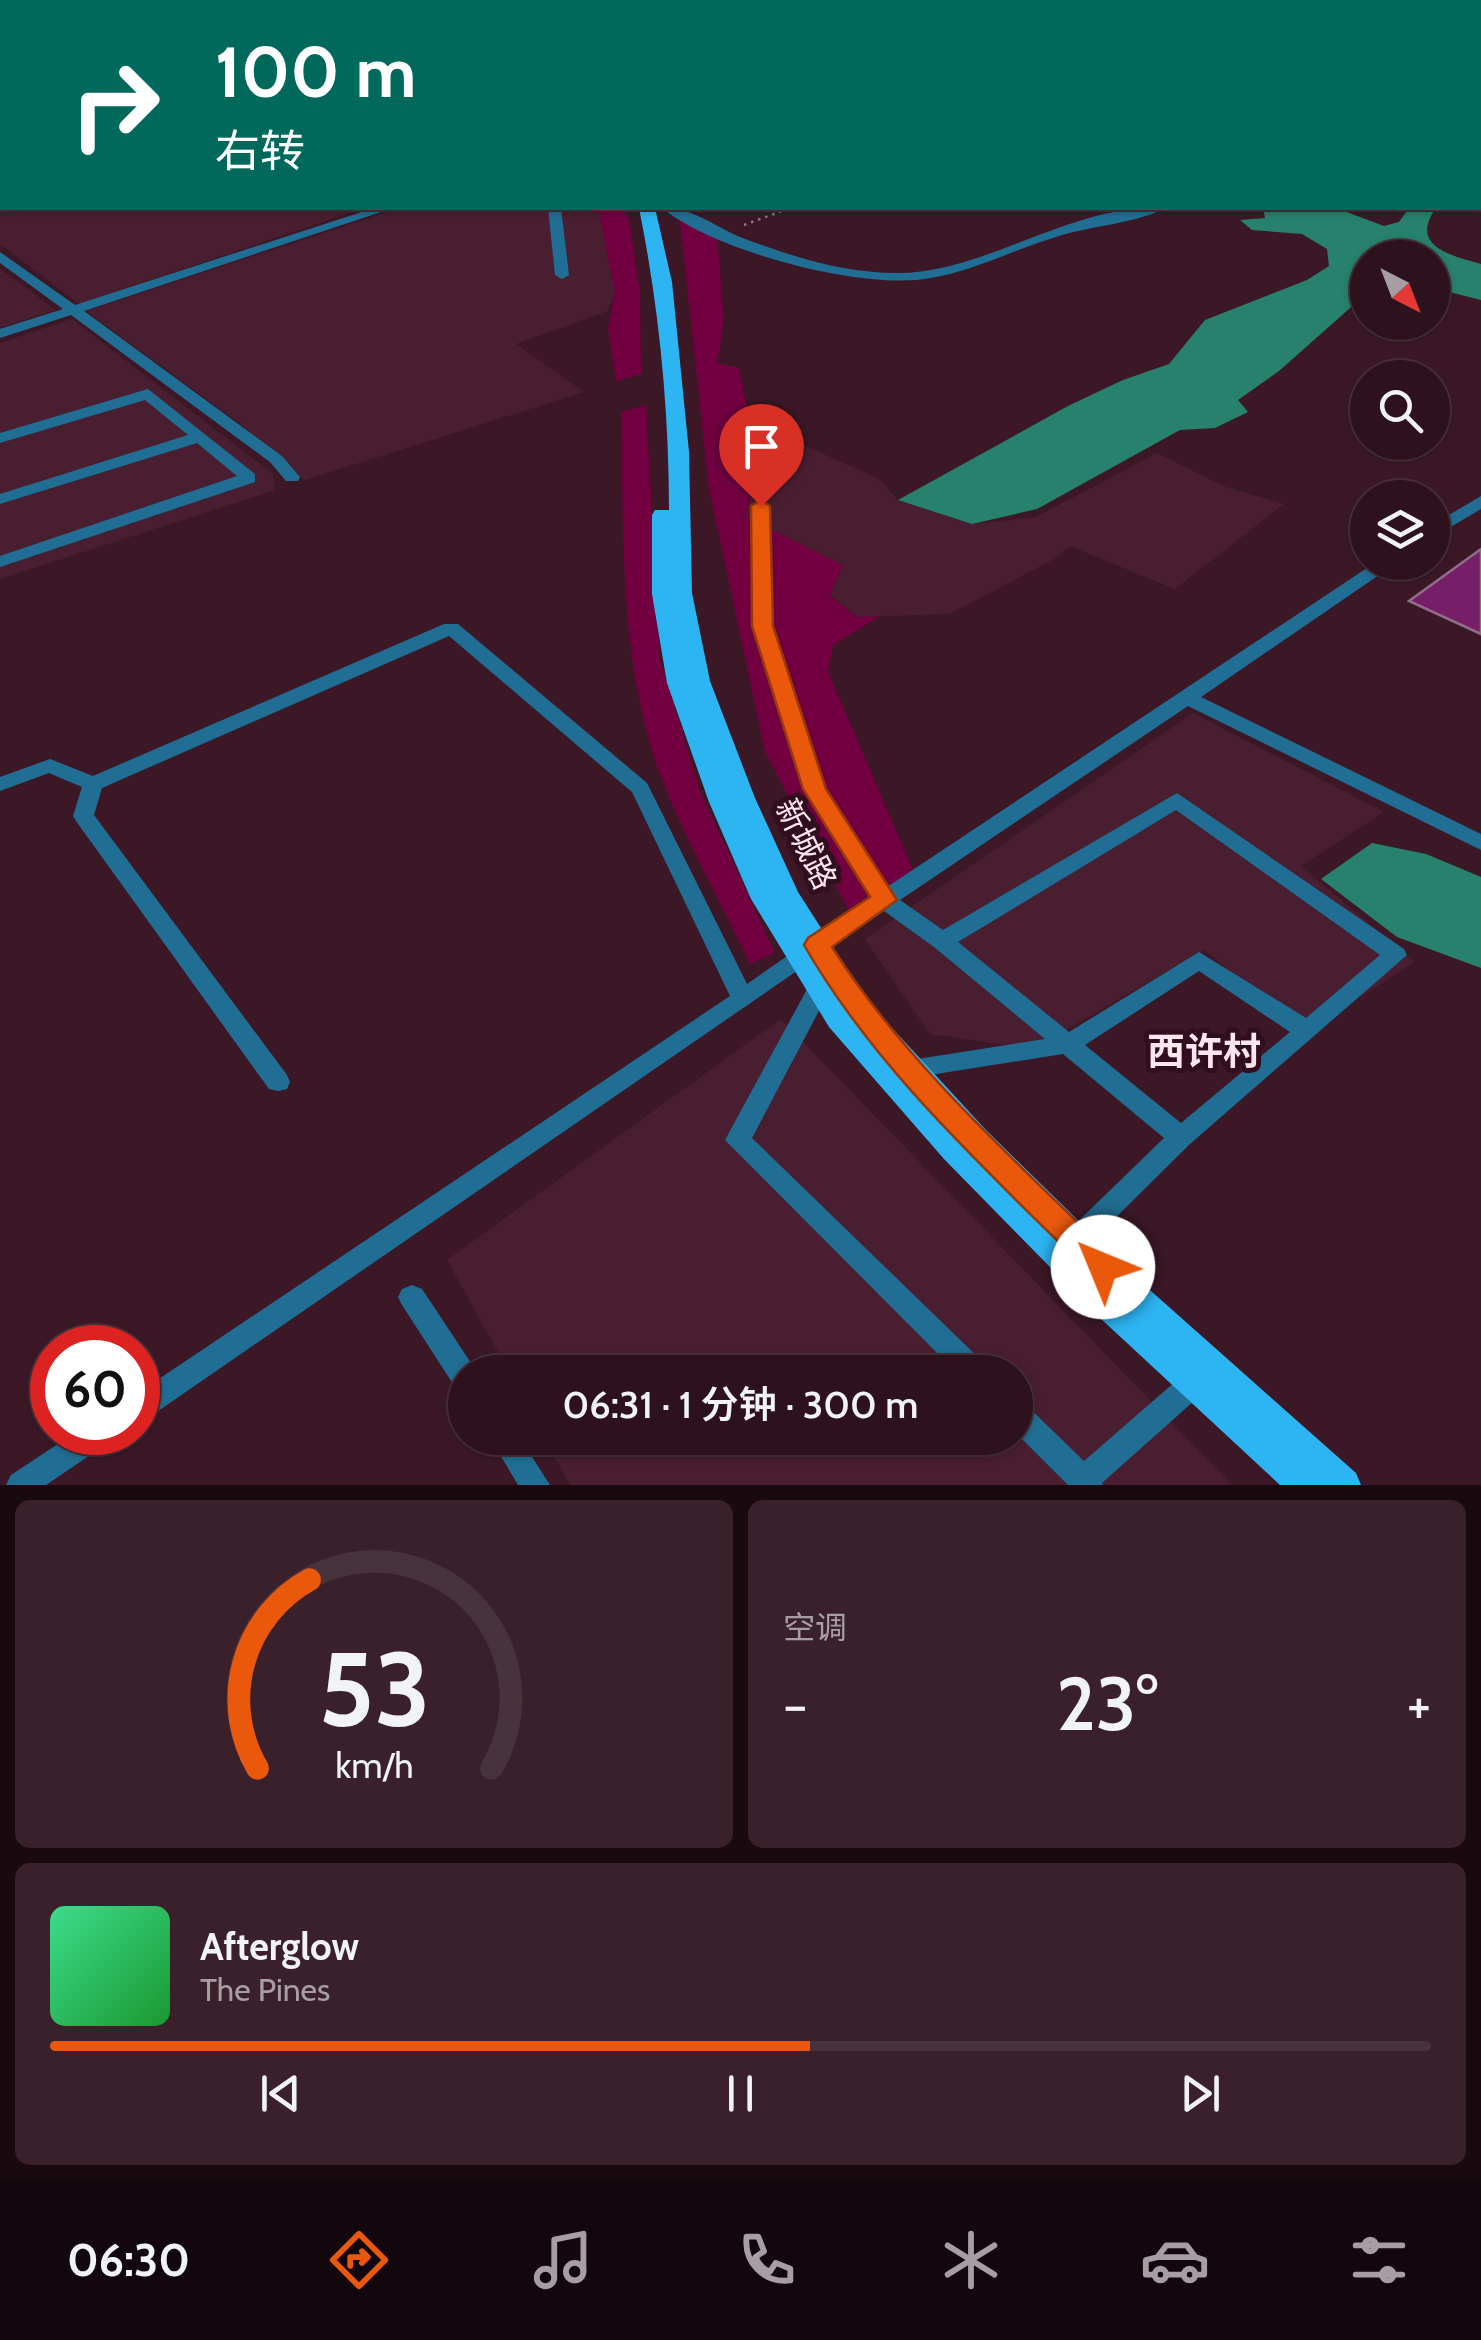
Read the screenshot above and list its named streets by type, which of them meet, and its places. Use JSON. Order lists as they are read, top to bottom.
{
  "streets": {
    "main road": ["新城路"]
  },
  "districts": ["西许村"],
  "north": "bottom right",
  "page": {
    "turn": ["100 m", "右转"],
    "limit": "60",
    "trip": "06:31 · 1 分钟 · 300 m",
    "tile": "空调",
    "heat": ["−", "23°", "+"],
    "song": ["Afterglow", "The Pines"],
    "tabs": "06:30",
    "gauge": ["53", "km/h"]
  }
}
